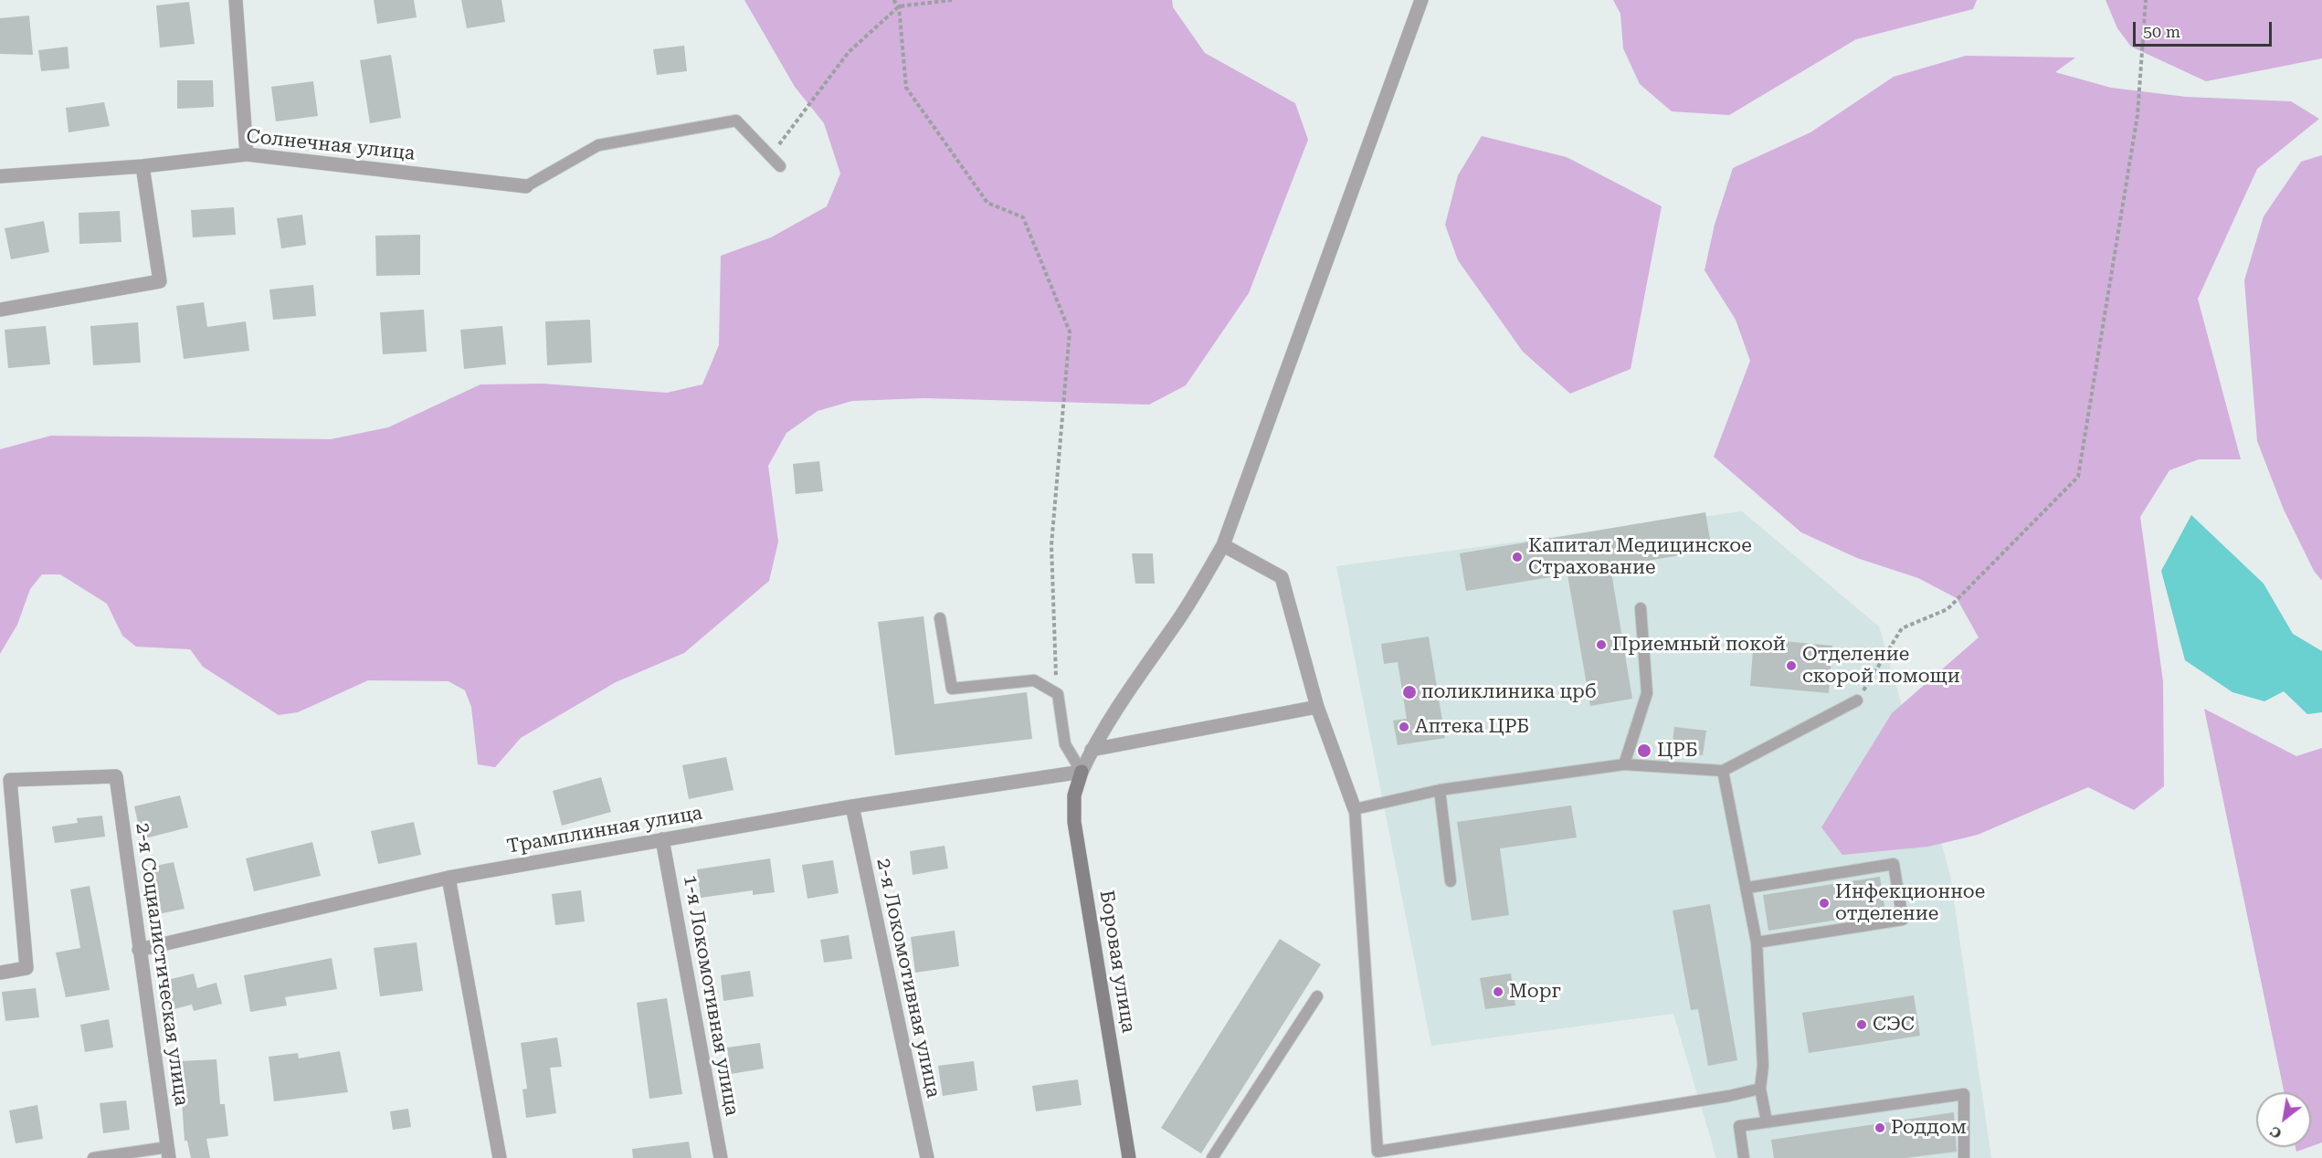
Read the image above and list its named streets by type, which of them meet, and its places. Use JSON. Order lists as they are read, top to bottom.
{
  "streets": {
    "street": [
      "Солнечная улица",
      "Трамплинная улица",
      "Боровая улица",
      "2-я Социалистическая улица",
      "2-я Локомотивная улица",
      "1-я Локомотивная улица"
    ]
  },
  "crossings": [
    ["Трамплинная улица", "Боровая улица"],
    ["Трамплинная улица", "2-я Социалистическая улица"],
    ["Трамплинная улица", "2-я Локомотивная улица"],
    ["Трамплинная улица", "1-я Локомотивная улица"]
  ],
  "places": [
    "Капитал Медицинское Страхование",
    "Приемный покой",
    "Отделение скорой помощи",
    "поликлиника црб",
    "Аптека ЦРБ",
    "ЦРБ",
    "Инфекционное отделение",
    "Морг",
    "СЭС",
    "Роддом"
  ],
  "scale_bar": "50 m",
  "north": "bottom left"
}
